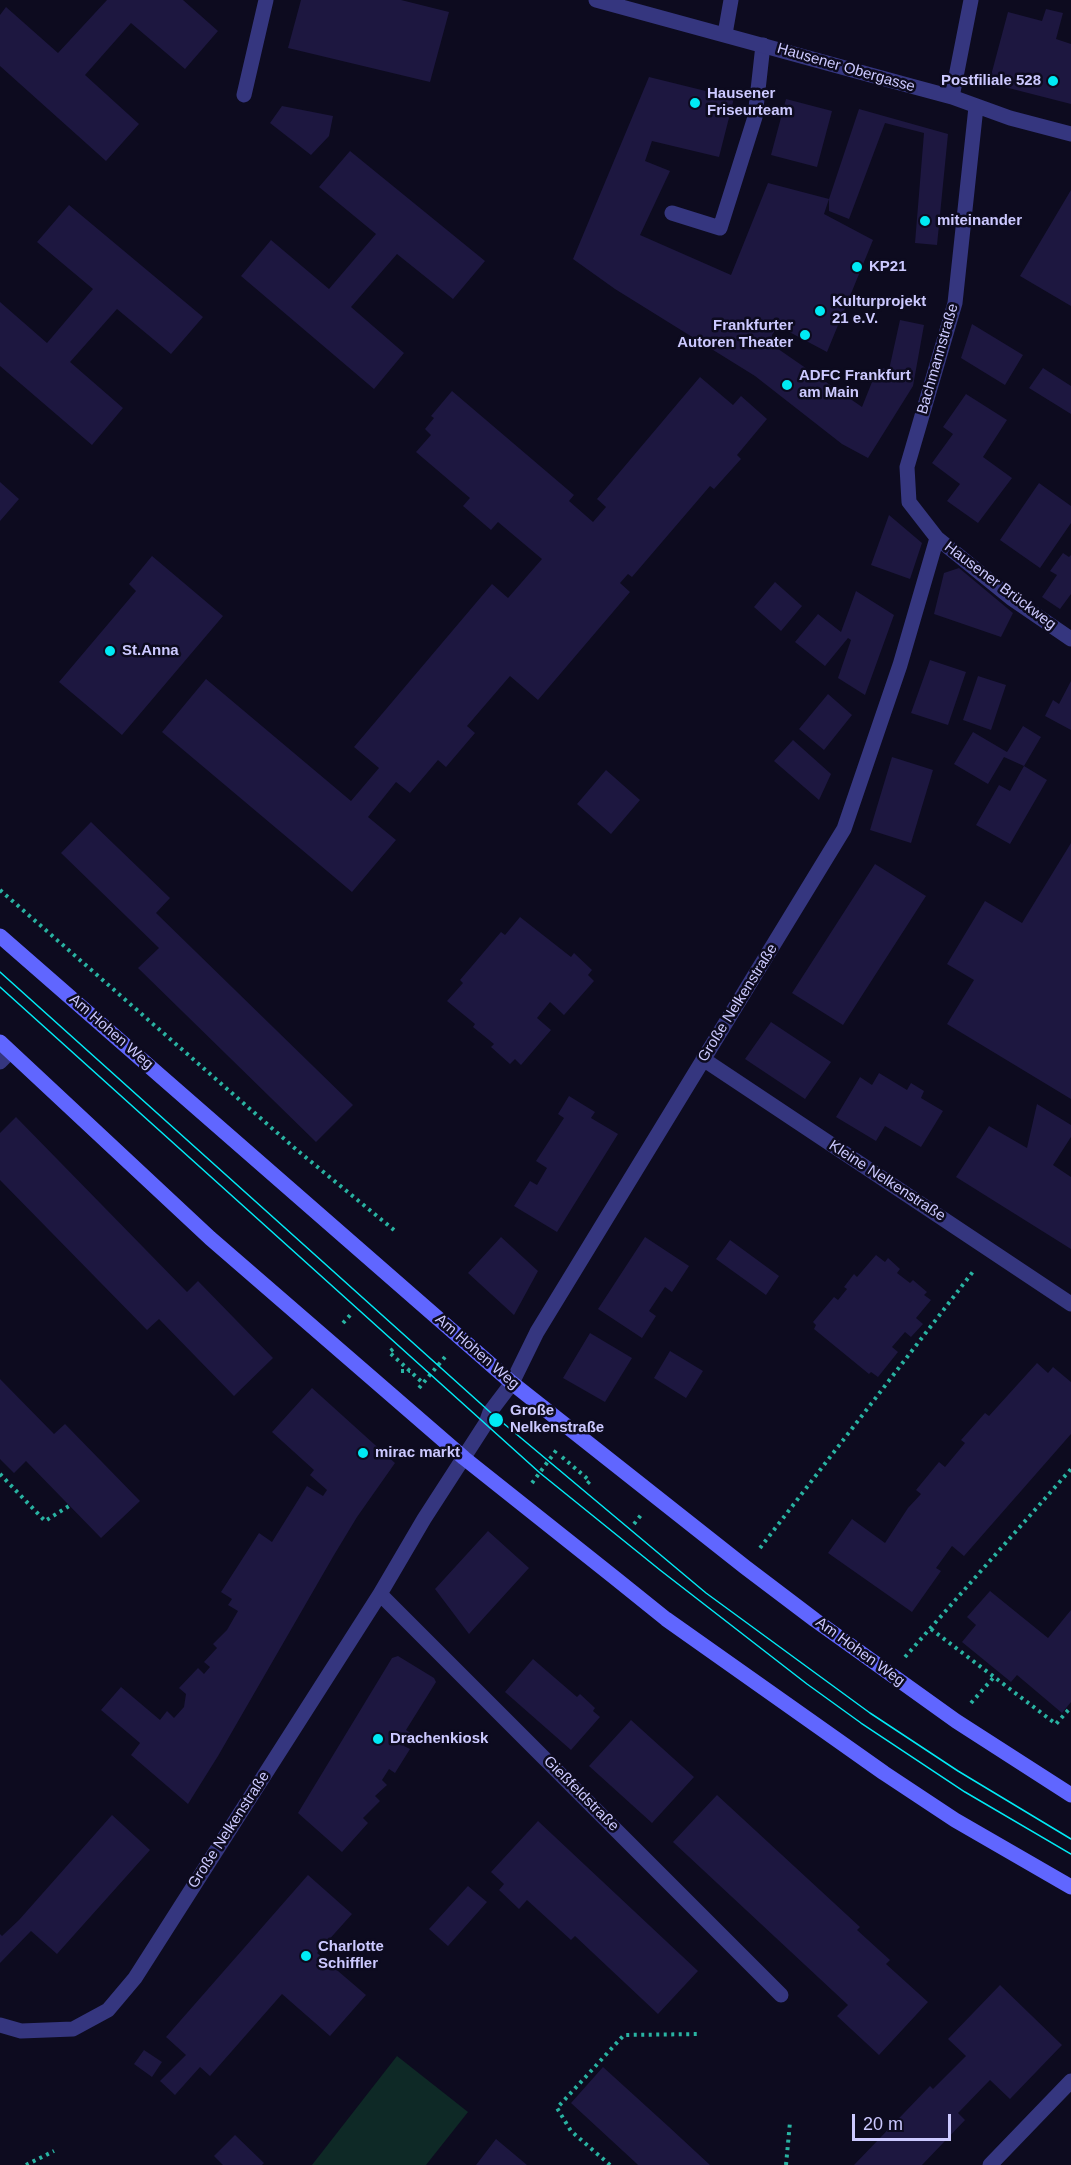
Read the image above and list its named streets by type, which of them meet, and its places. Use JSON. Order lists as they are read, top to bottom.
{
  "streets": {
    "main road": ["Am Hohen Weg"],
    "street": [
      "Hausener Obergasse",
      "Bachmannstraße",
      "Hausener Brückweg",
      "Große Nelkenstraße",
      "Kleine Nelkenstraße",
      "Gießfeldstraße"
    ]
  },
  "crossings": [
    ["Hausener Obergasse", "Bachmannstraße"],
    ["Bachmannstraße", "Hausener Brückweg"],
    ["Hausener Brückweg", "Große Nelkenstraße"],
    ["Große Nelkenstraße", "Am Hohen Weg"],
    ["Große Nelkenstraße", "Kleine Nelkenstraße"],
    ["Große Nelkenstraße", "Gießfeldstraße"]
  ],
  "places": [
    "Postfiliale 528",
    "Hausener Friseurteam",
    "miteinander",
    "KP21",
    "Kulturprojekt 21 e.V.",
    "Frankfurter Autoren Theater",
    "ADFC Frankfurt am Main",
    "St.Anna",
    "Große Nelkenstraße",
    "mirac markt",
    "Drachenkiosk",
    "Charlotte Schiffler"
  ],
  "scale_bar": "20 m"
}
